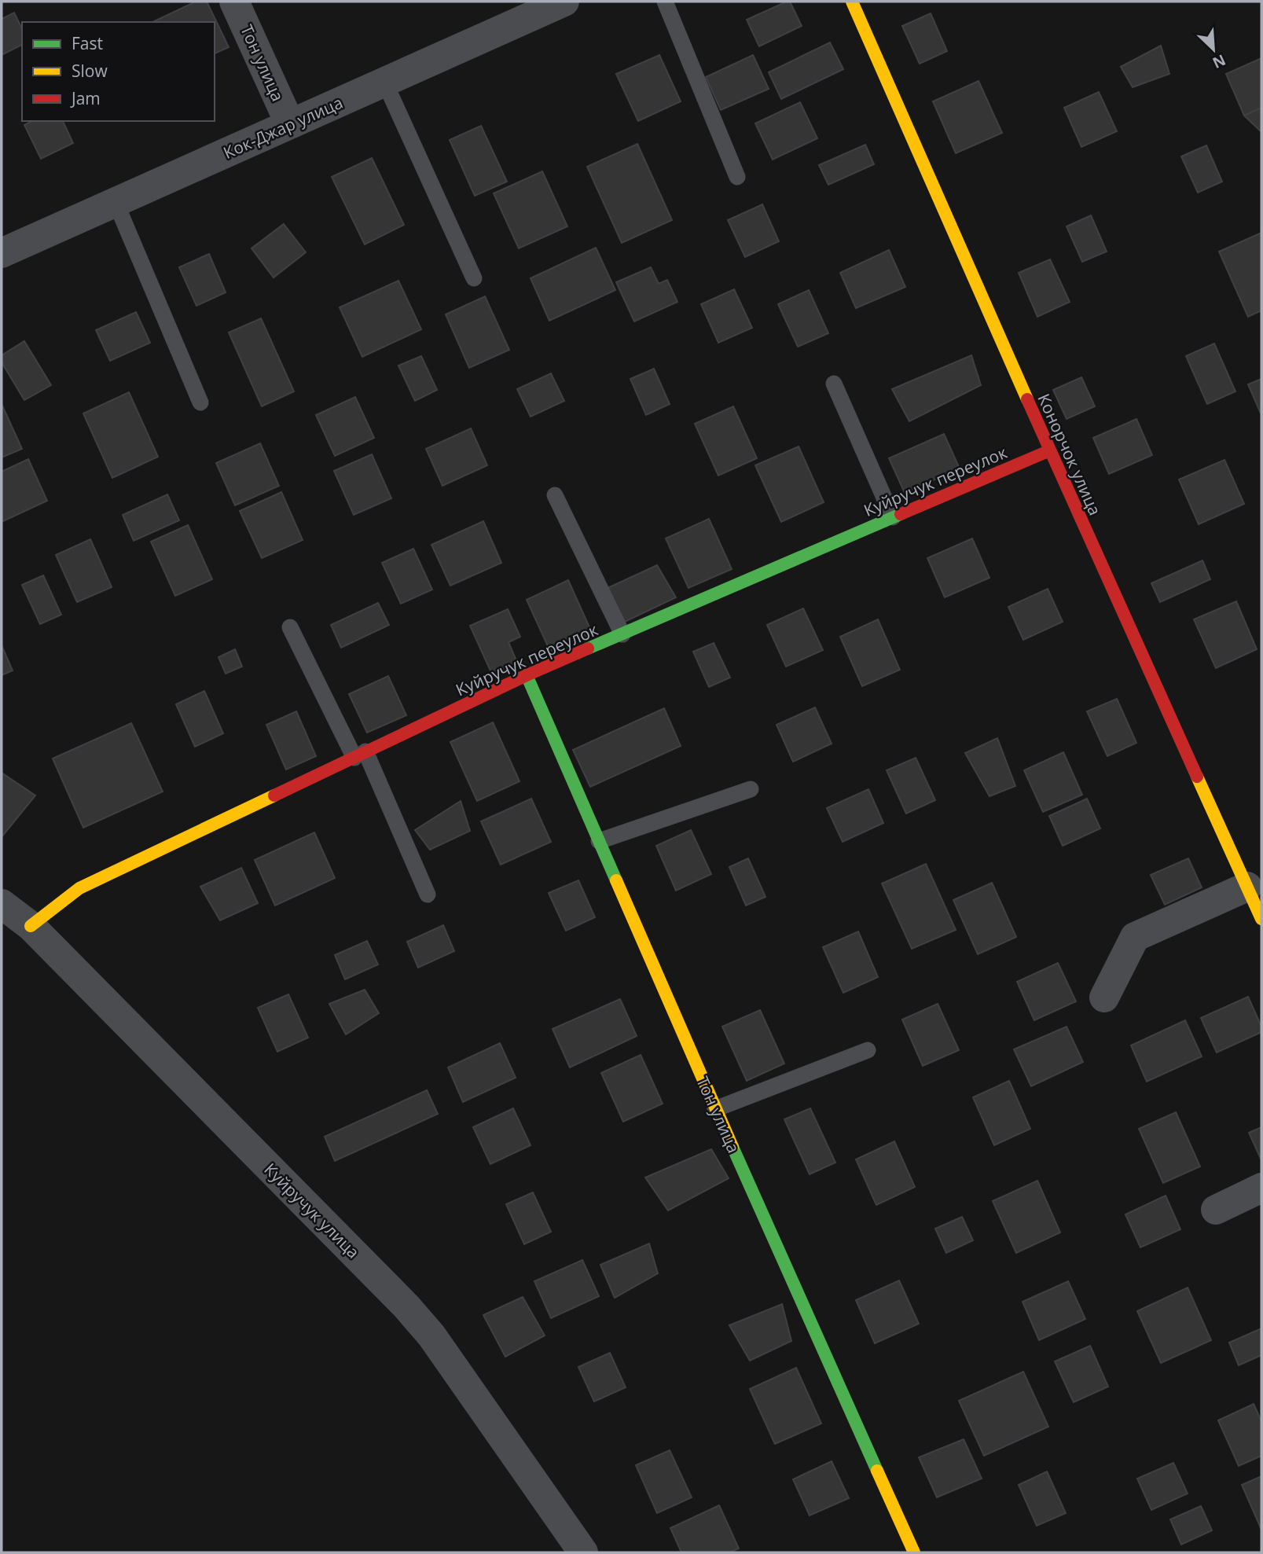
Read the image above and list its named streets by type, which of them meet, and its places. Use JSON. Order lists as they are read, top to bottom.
{
  "streets": {
    "street": [
      "Тон улица",
      "Кок-Джар улица",
      "Конорчок улица",
      "Куйручук переулок",
      "Куйручук улица"
    ]
  },
  "crossings": [
    ["Тон улица", "Кок-Джар улица"],
    ["Тон улица", "Куйручук переулок"],
    ["Конорчок улица", "Куйручук переулок"],
    ["Куйручук переулок", "Куйручук улица"]
  ],
  "legend": ["Fast", "Slow", "Jam"],
  "north": "bottom right"
}
